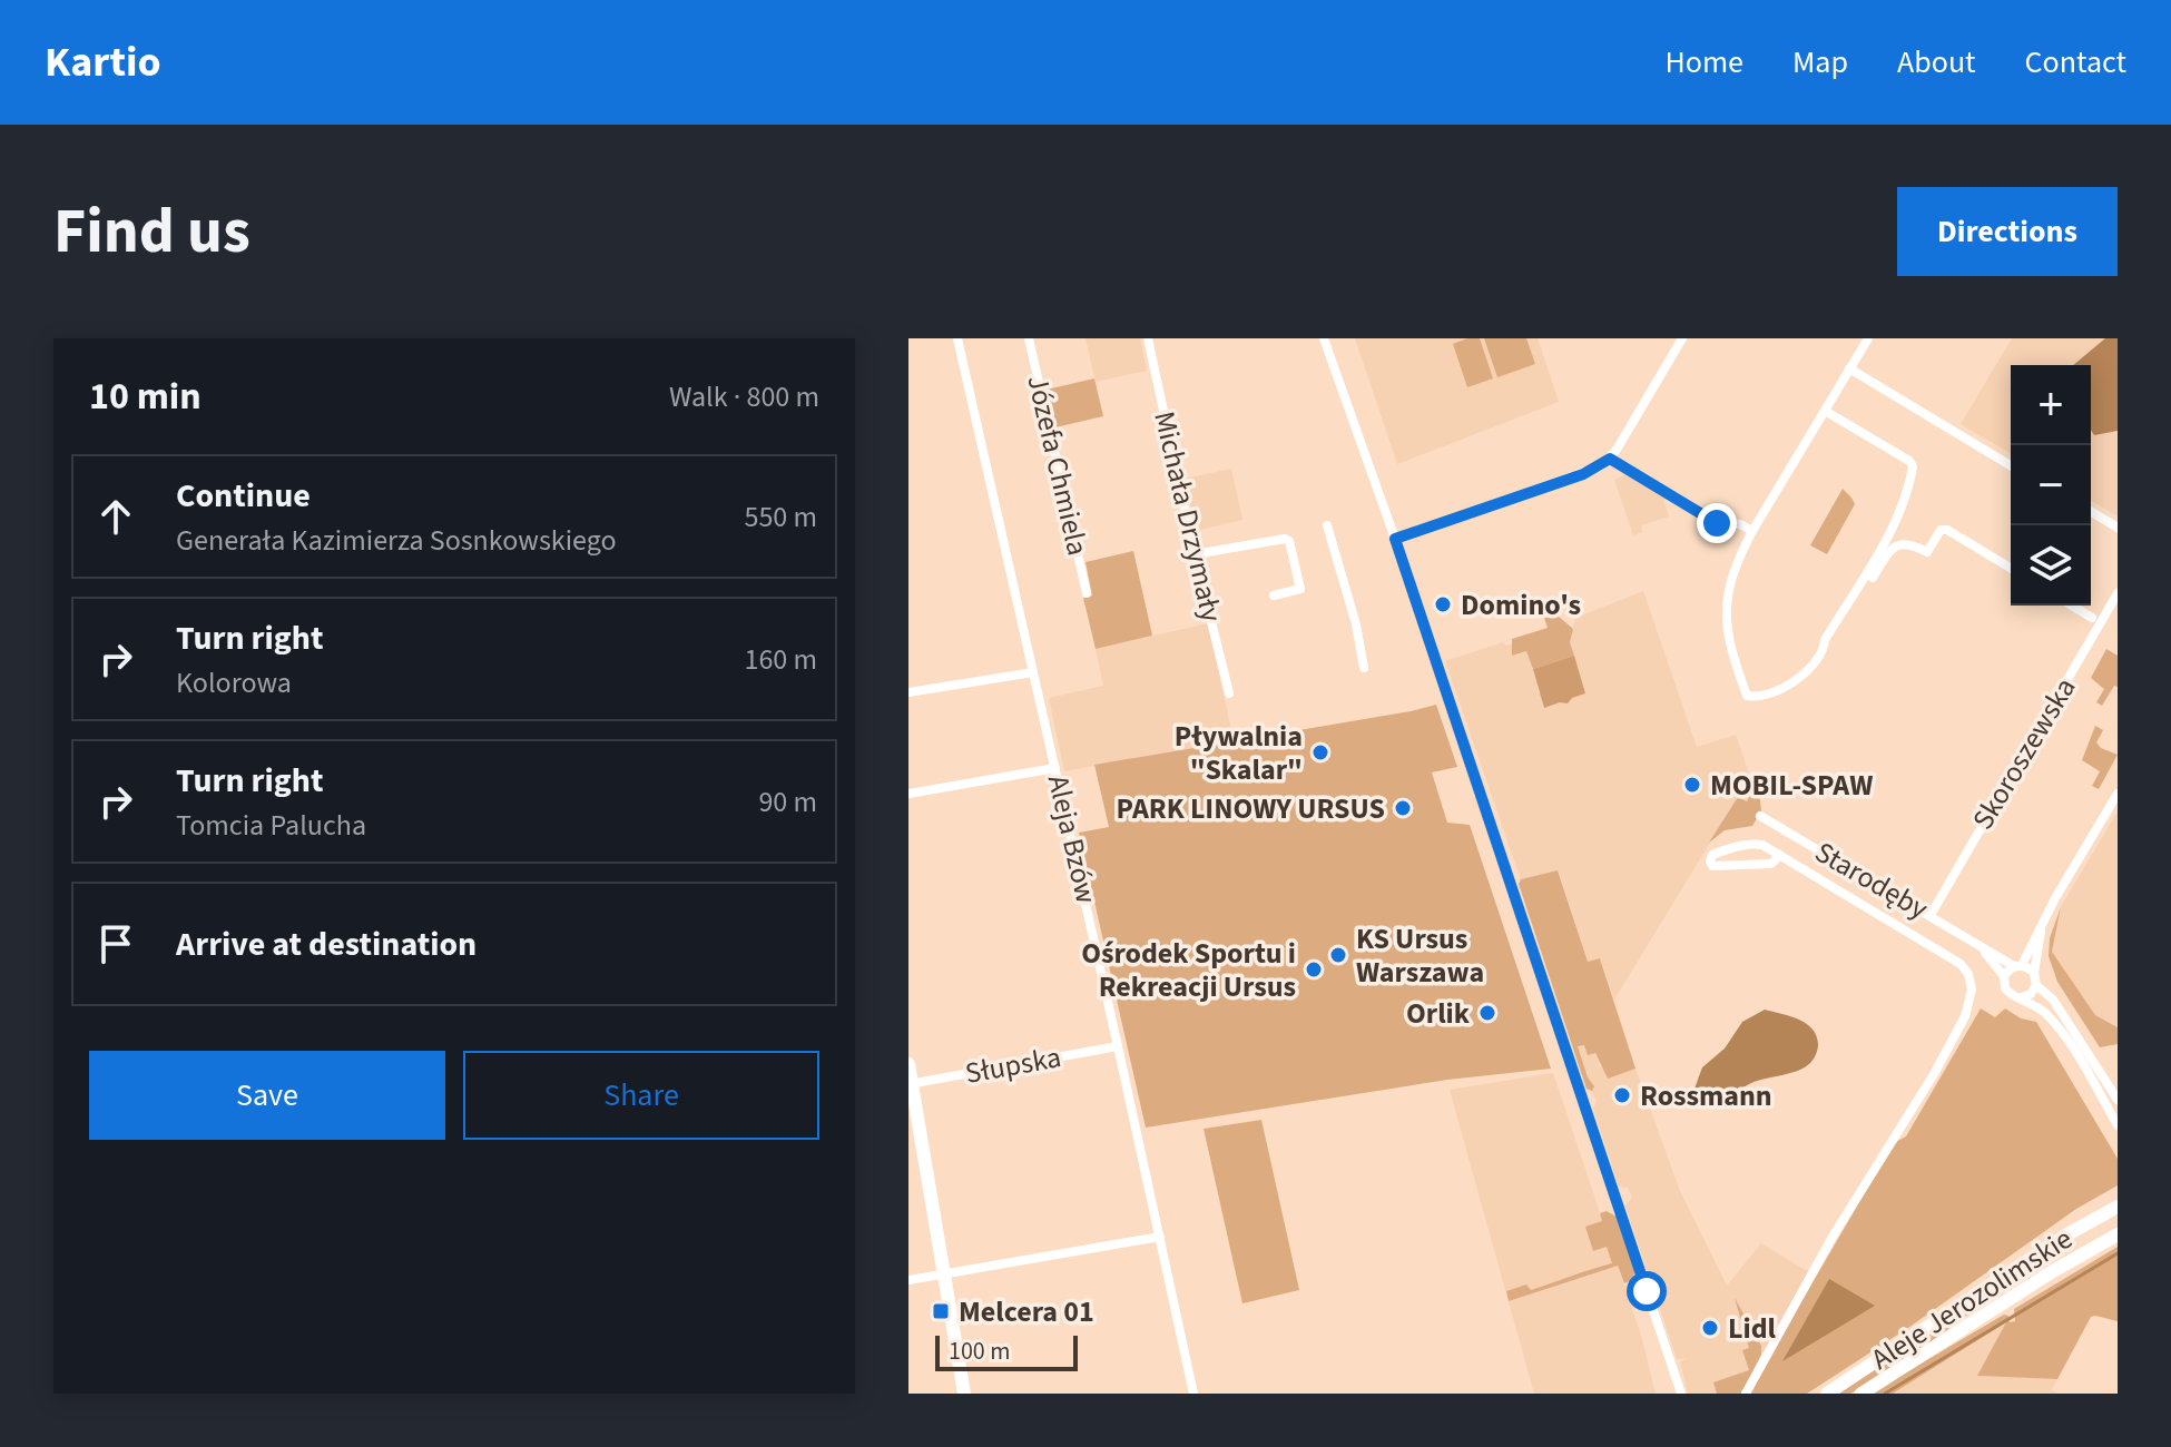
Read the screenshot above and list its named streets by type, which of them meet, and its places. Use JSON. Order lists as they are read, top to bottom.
{
  "streets": {
    "main road": ["Aleje Jerozolimskie"],
    "street": [
      "Józefa Chmiela",
      "Michała Drzymały",
      "Skoroszewska",
      "Aleja Bzów",
      "Starodęby",
      "Słupska"
    ]
  },
  "crossings": [
    ["Skoroszewska", "Starodęby"],
    ["Aleja Bzów", "Słupska"]
  ],
  "places": {
    "other": [
      "Domino's",
      "Pływalnia \"Skalar\"",
      "MOBIL-SPAW",
      "PARK LINOWY URSUS",
      "KS Ursus Warszawa",
      "Ośrodek Sportu i Rekreacji Ursus",
      "Orlik",
      "Rossmann",
      "Lidl"
    ],
    "transit": ["Melcera 01"]
  },
  "scale_bar": "100 m",
  "page": {
    "header": "Kartio",
    "nav": [
      "Home",
      "Map",
      "About",
      "Contact"
    ],
    "buttons": [
      "Directions",
      ["Save", "Share"]
    ],
    "title": "Find us",
    "heading": ["10 min", "Walk · 800 m"],
    "map_buttons": ["+", "−"],
    "list": [
      ["Continue", "Generała Kazimierza Sosnkowskiego", "550 m"],
      ["Turn right", "Kolorowa", "160 m"],
      ["Turn right", "Tomcia Palucha", "90 m"],
      "Arrive at destination"
    ],
    "scale": "100 m"
  }
}
